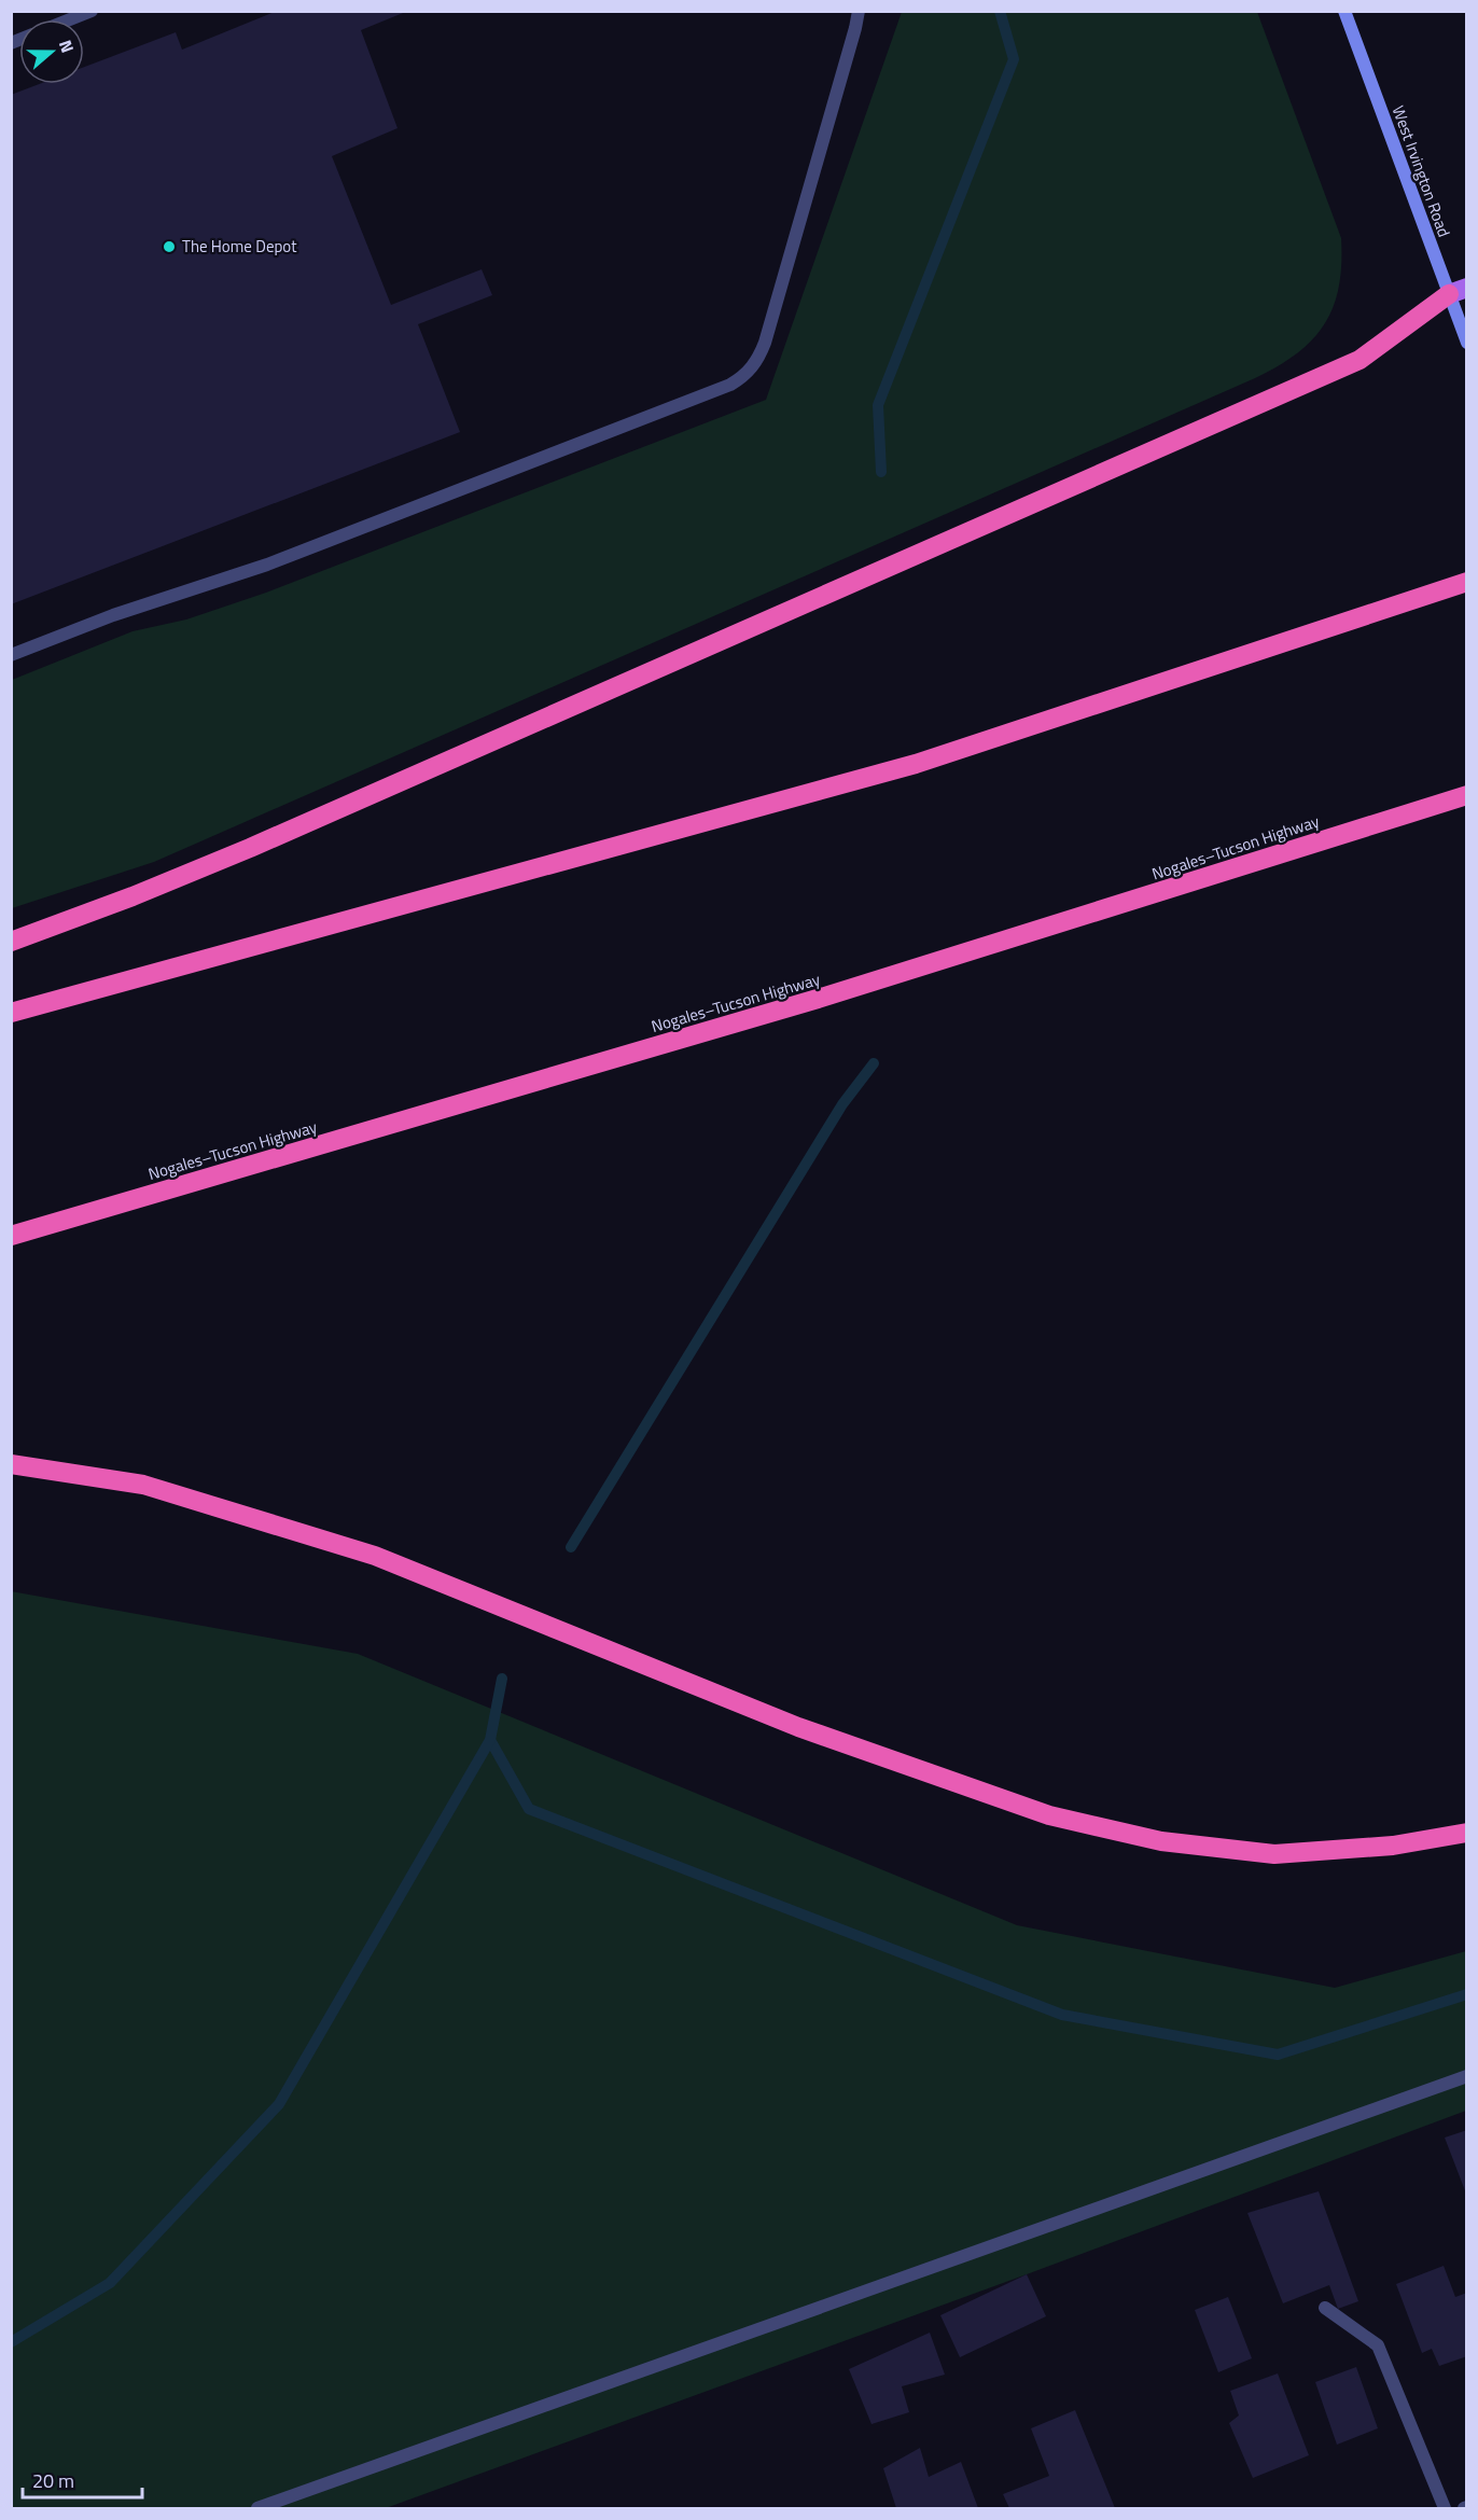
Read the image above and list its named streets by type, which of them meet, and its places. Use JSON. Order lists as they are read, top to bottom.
{
  "streets": {
    "highway": ["Nogales–Tucson Highway"],
    "main road": ["West Irvington Road"]
  },
  "places": ["The Home Depot"],
  "scale_bar": "20 m",
  "north": "right"
}
